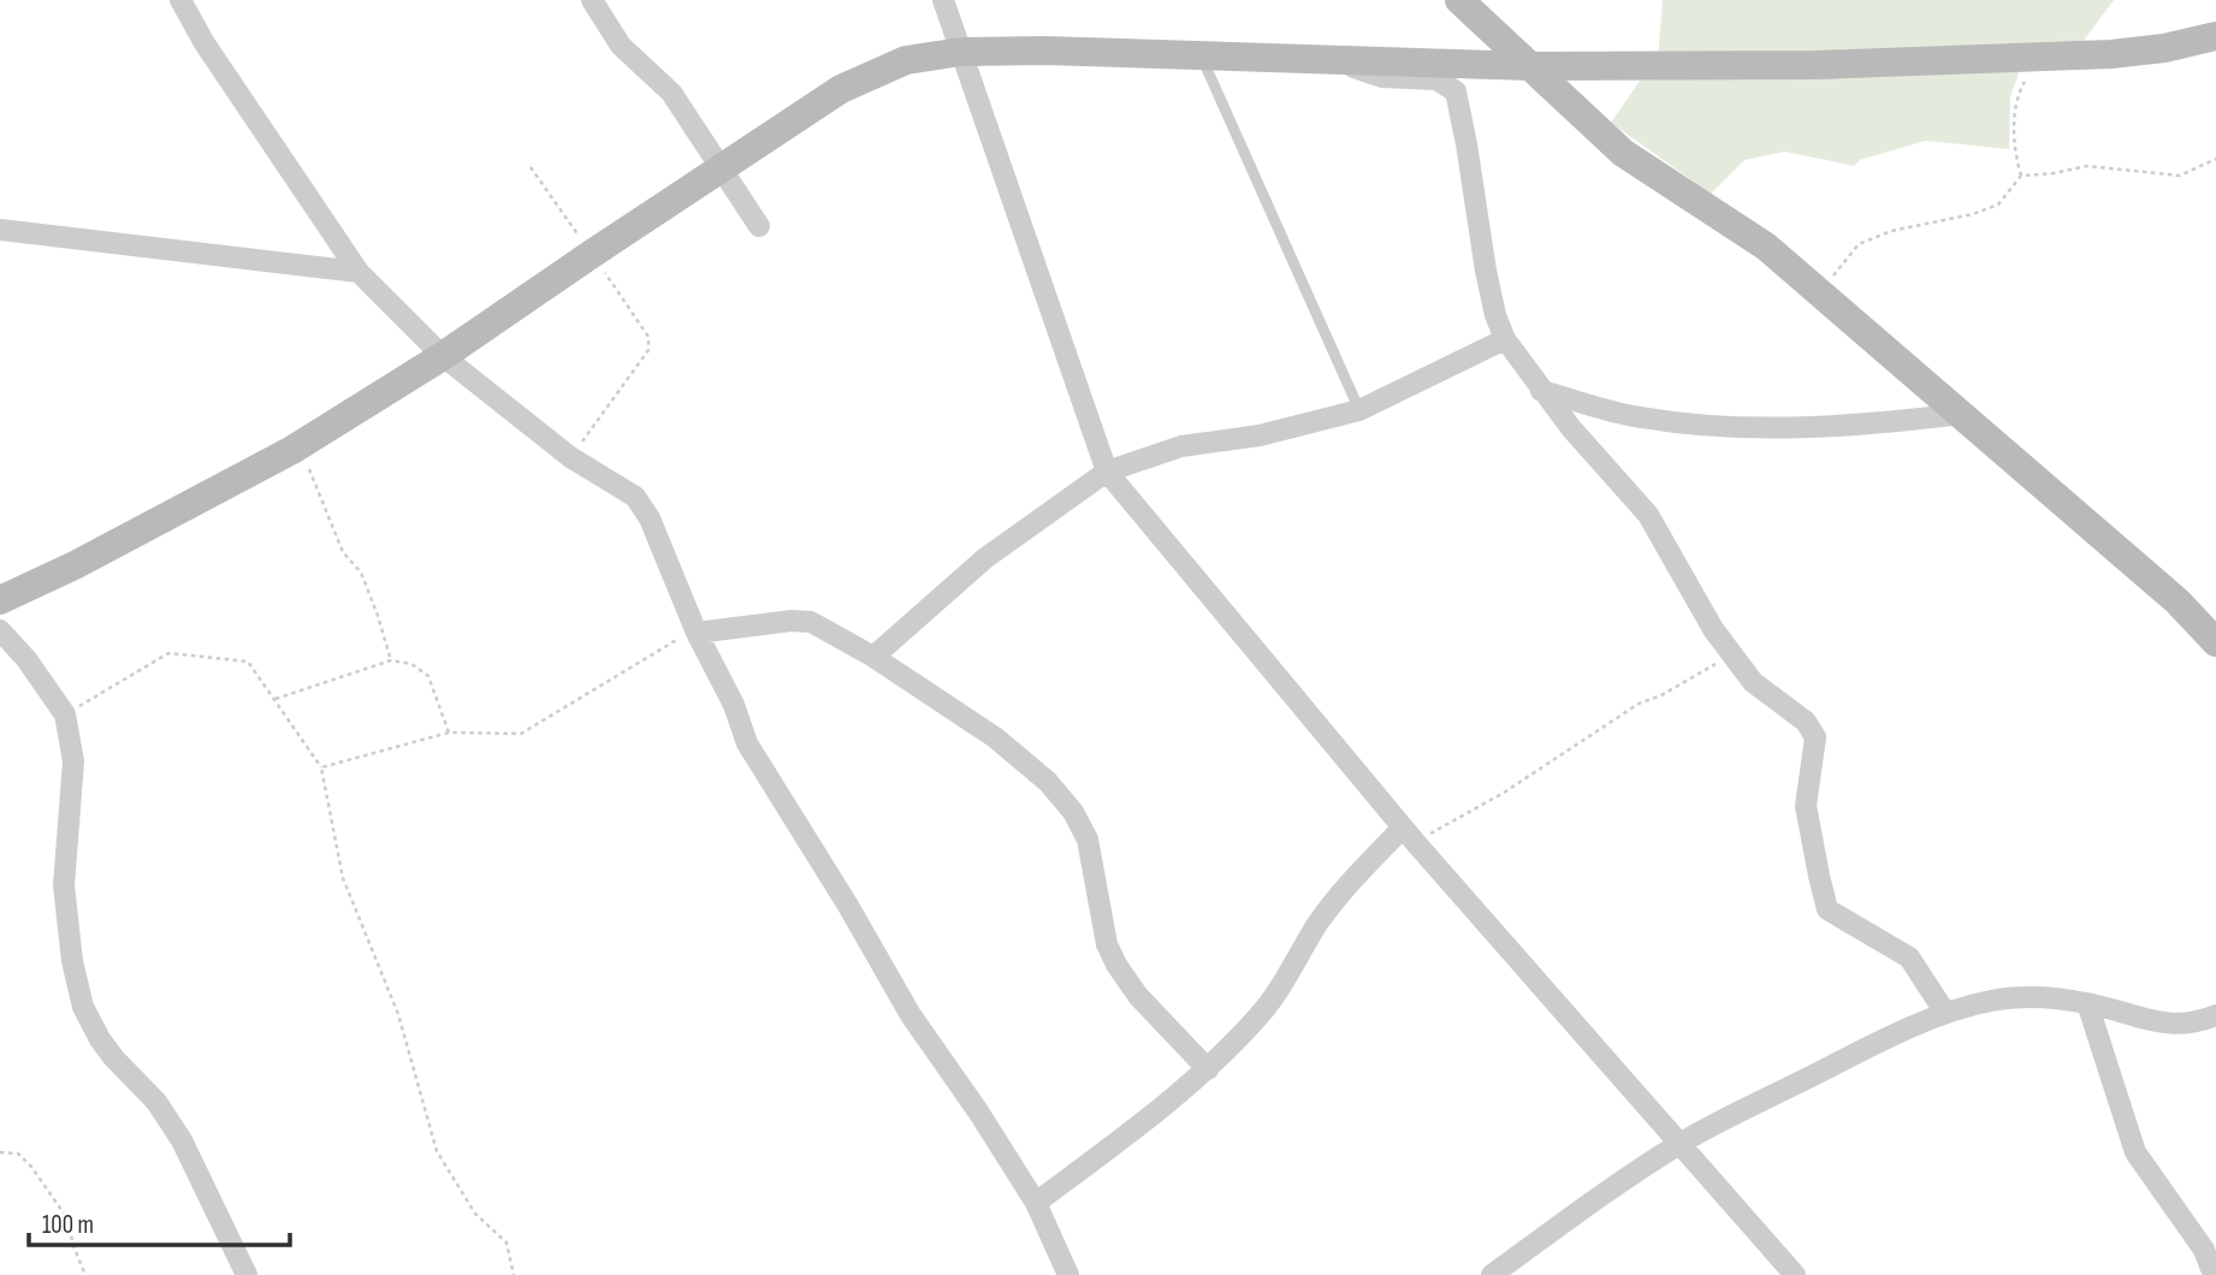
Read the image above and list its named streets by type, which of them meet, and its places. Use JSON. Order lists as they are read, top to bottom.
{
  "scale_bar": "100 m"
}
